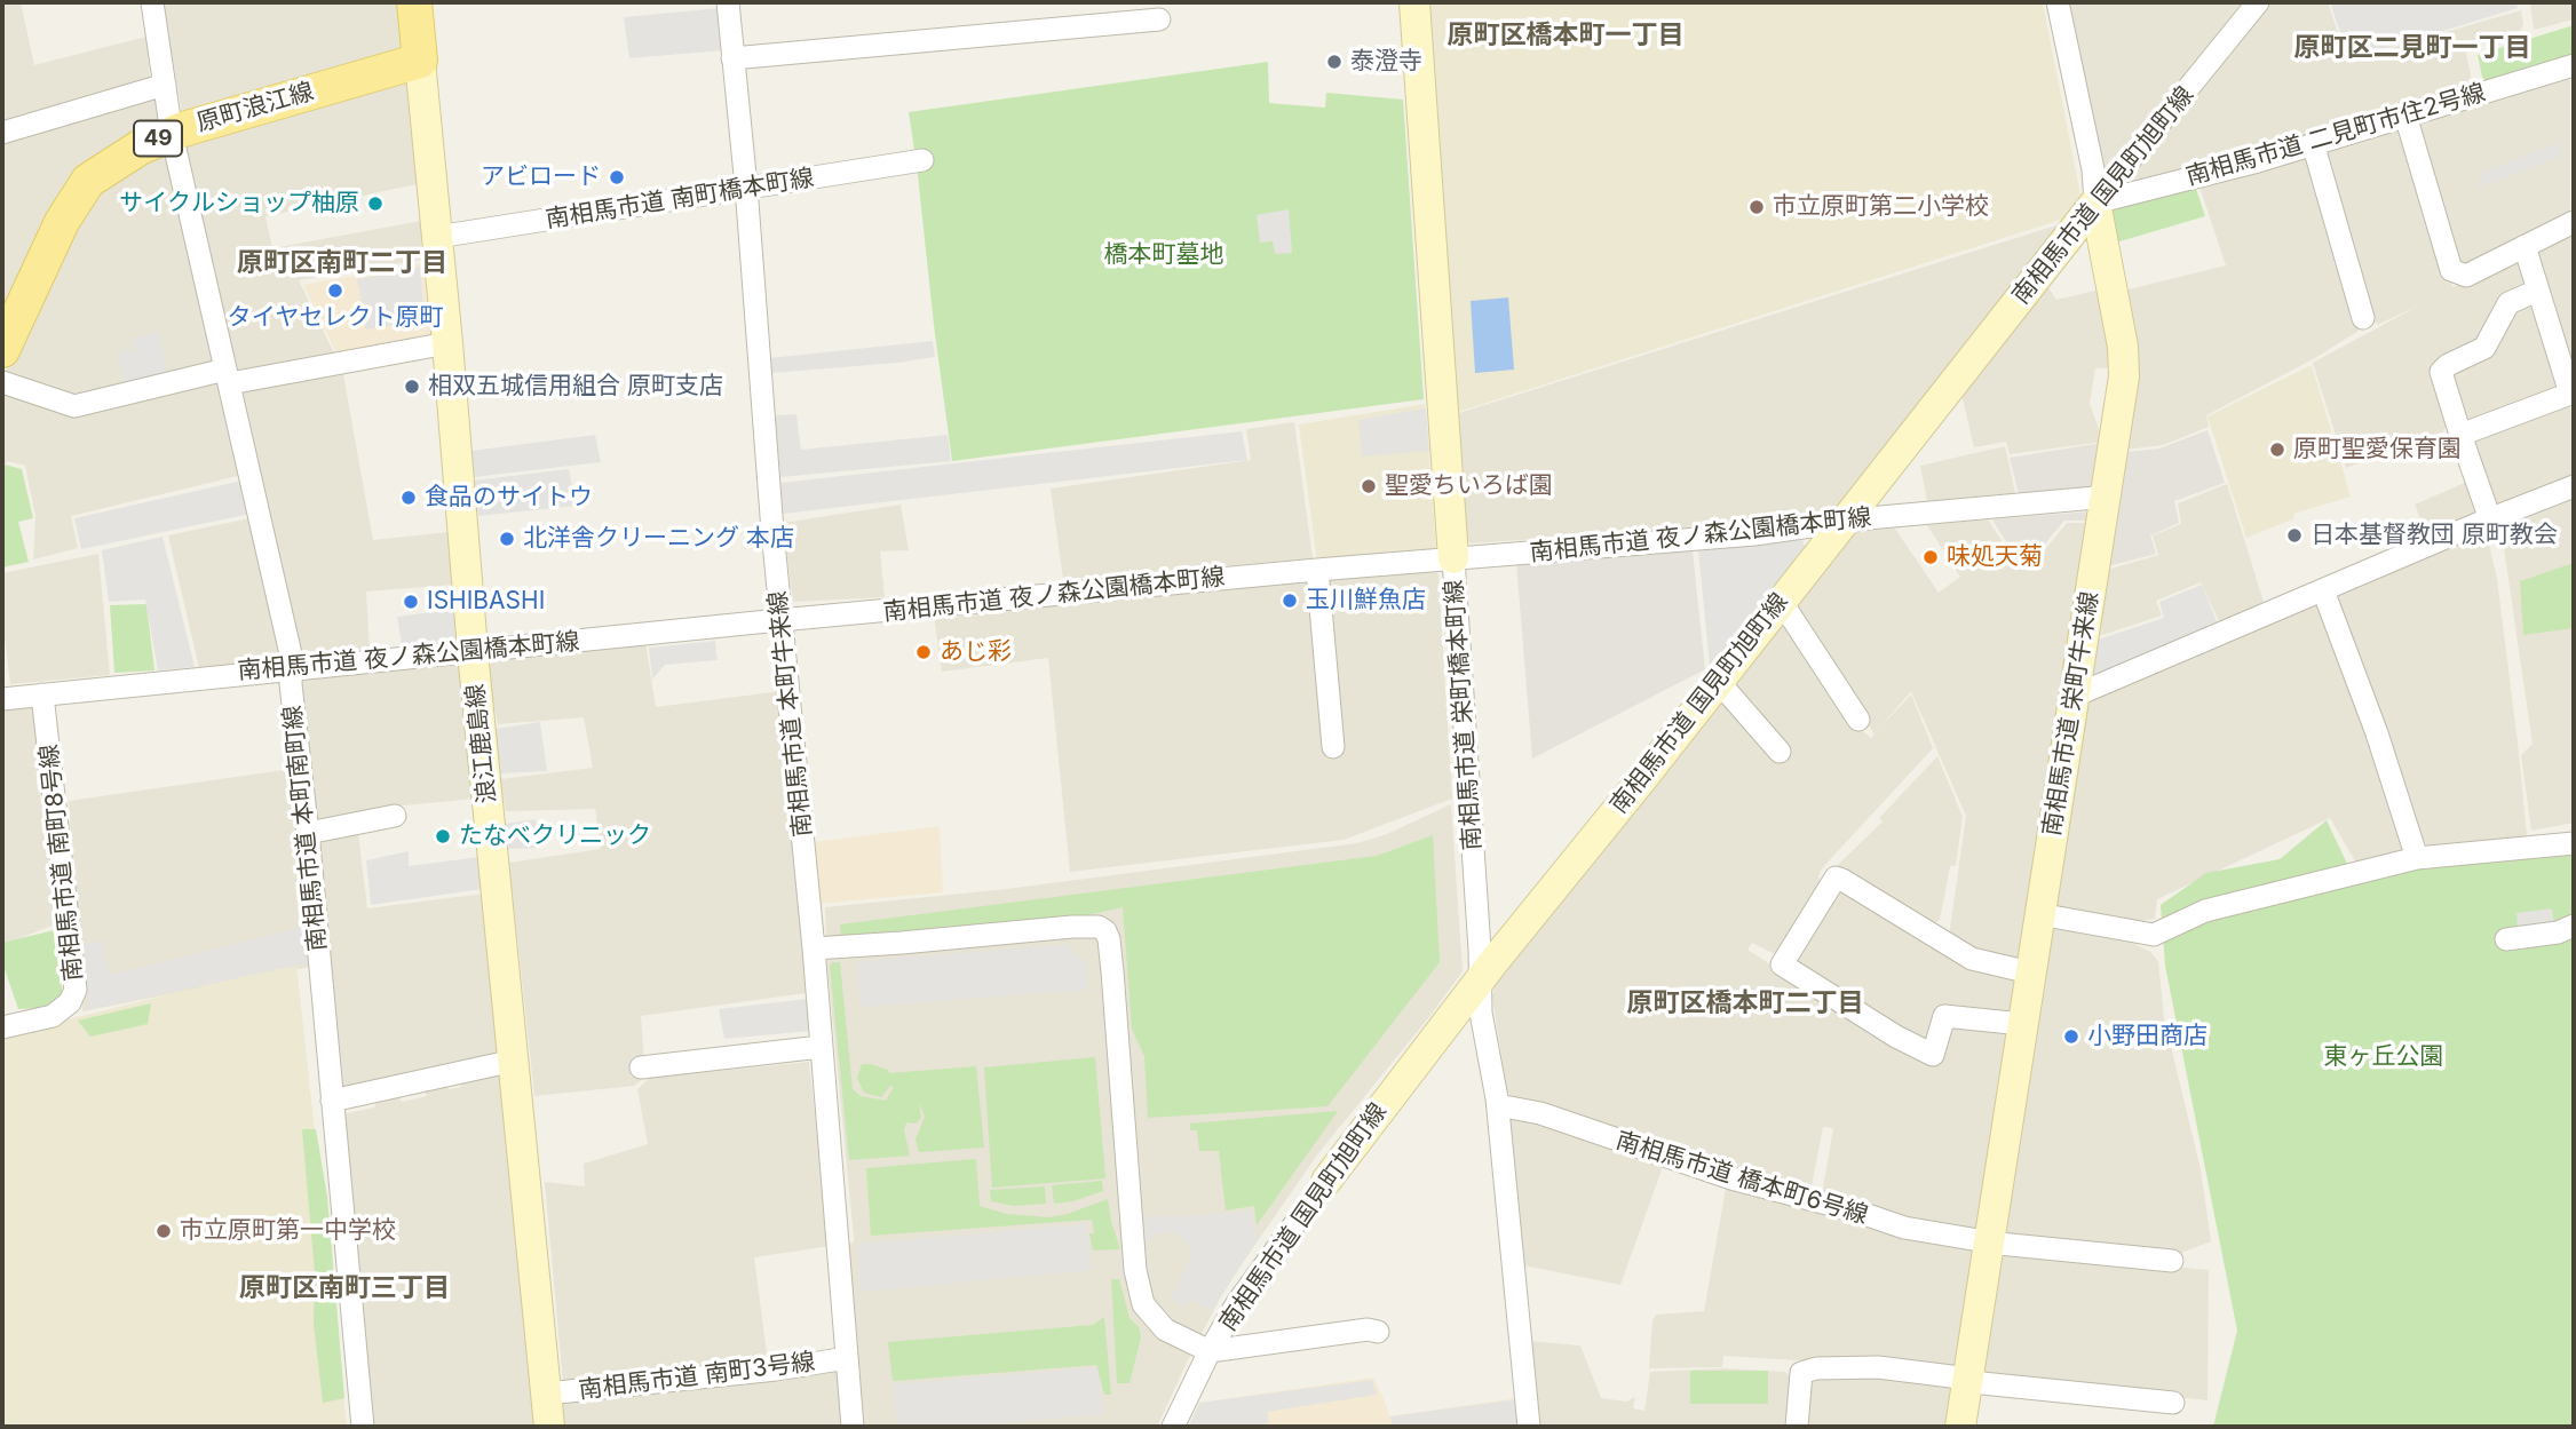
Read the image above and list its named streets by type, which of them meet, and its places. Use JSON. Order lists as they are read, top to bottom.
{
  "streets": {
    "main road": ["原町浪江線", "49"],
    "street": [
      "南相馬市道 二見町市住2号線",
      "南相馬市道 国見町旭町線",
      "南相馬市道 南町橋本町線",
      "南相馬市道 夜ノ森公園橋本町線",
      "南相馬市道 本町牛来線",
      "南相馬市道 栄町牛来線",
      "南相馬市道 栄町橋本町線",
      "浪江鹿島線",
      "南相馬市道 本町南町線",
      "南相馬市道 南町8号線",
      "南相馬市道 橋本町6号線",
      "南相馬市道 南町3号線"
    ]
  },
  "crossings": [
    ["原町浪江線", "浪江鹿島線"],
    ["原町浪江線", "南相馬市道 本町南町線"],
    ["南相馬市道 二見町市住2号線", "南相馬市道 国見町旭町線"],
    ["南相馬市道 二見町市住2号線", "南相馬市道 栄町牛来線"],
    ["南相馬市道 国見町旭町線", "南相馬市道 夜ノ森公園橋本町線"],
    ["南相馬市道 国見町旭町線", "南相馬市道 栄町牛来線"],
    ["南相馬市道 国見町旭町線", "南相馬市道 栄町橋本町線"],
    ["南相馬市道 南町橋本町線", "南相馬市道 本町牛来線"],
    ["南相馬市道 南町橋本町線", "浪江鹿島線"],
    ["南相馬市道 夜ノ森公園橋本町線", "南相馬市道 本町牛来線"],
    ["南相馬市道 夜ノ森公園橋本町線", "南相馬市道 栄町牛来線"],
    ["南相馬市道 夜ノ森公園橋本町線", "南相馬市道 栄町橋本町線"],
    ["南相馬市道 夜ノ森公園橋本町線", "浪江鹿島線"],
    ["南相馬市道 夜ノ森公園橋本町線", "南相馬市道 本町南町線"],
    ["南相馬市道 夜ノ森公園橋本町線", "南相馬市道 南町8号線"],
    ["南相馬市道 本町牛来線", "南相馬市道 南町3号線"],
    ["南相馬市道 栄町牛来線", "南相馬市道 橋本町6号線"],
    ["南相馬市道 栄町橋本町線", "南相馬市道 橋本町6号線"],
    ["浪江鹿島線", "南相馬市道 南町3号線"]
  ],
  "districts": [
    "原町区橋本町一丁目",
    "原町区二見町一丁目",
    "原町区南町二丁目",
    "原町区橋本町二丁目",
    "原町区南町三丁目"
  ],
  "parks": ["橋本町墓地", "東ヶ丘公園"],
  "places": [
    "泰澄寺",
    "アビロード",
    "サイクルショップ柚原",
    "市立原町第二小学校",
    "タイヤセレクト原町",
    "相双五城信用組合 原町支店",
    "原町聖愛保育園",
    "聖愛ちいろば園",
    "食品のサイトウ",
    "日本基督教団 原町教会",
    "北洋舎クリーニング 本店",
    "味処天菊",
    "玉川鮮魚店",
    "ISHIBASHI",
    "あじ彩",
    "たなべクリニック",
    "小野田商店",
    "市立原町第一中学校"
  ]
}
